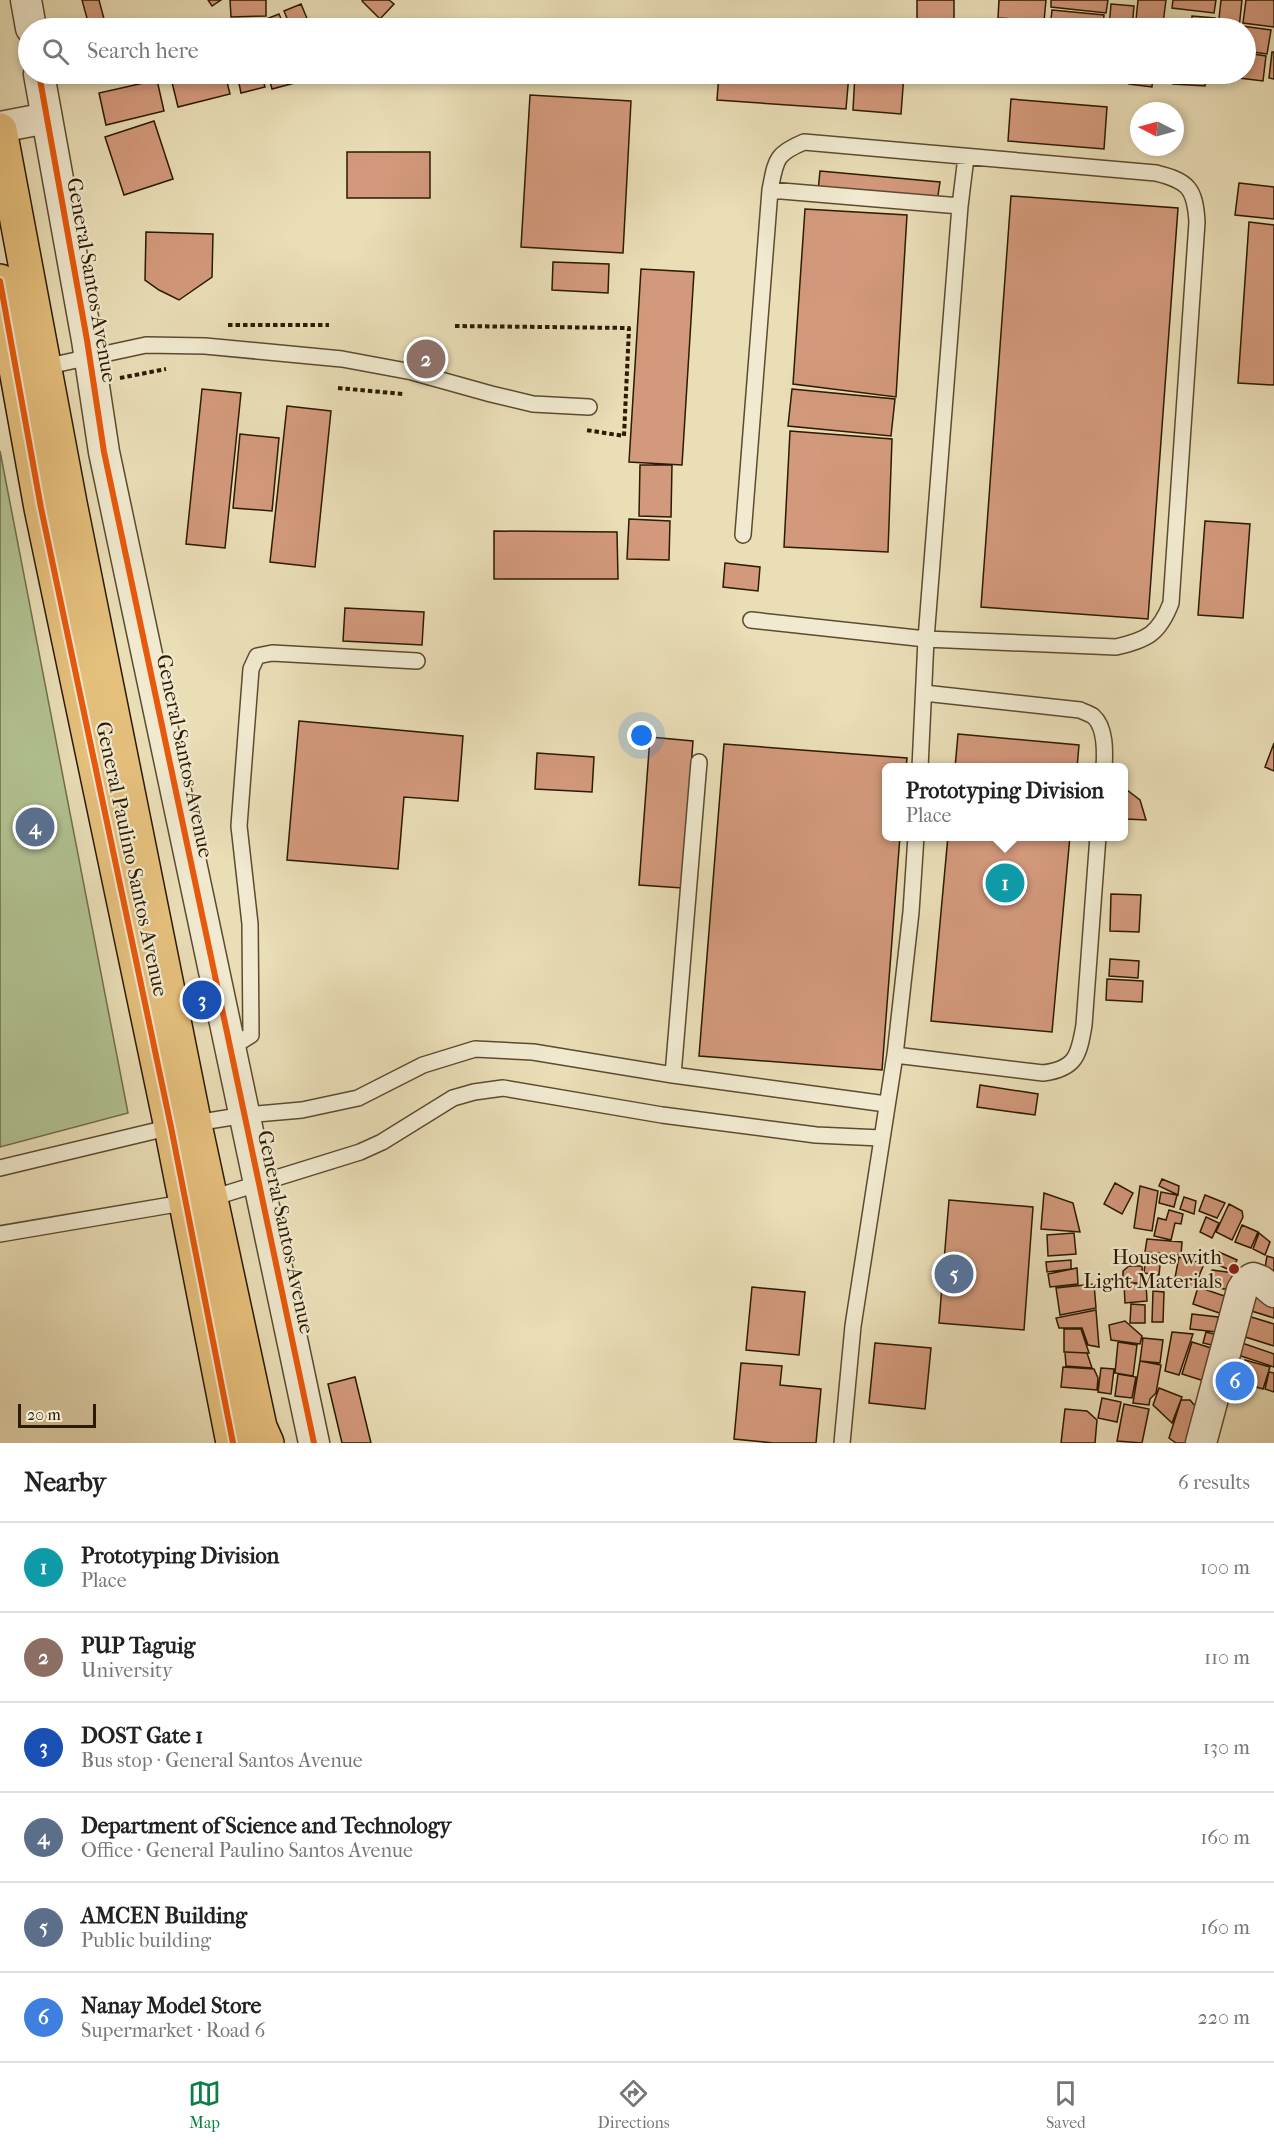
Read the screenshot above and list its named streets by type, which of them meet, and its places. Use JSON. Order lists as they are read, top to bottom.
{
  "streets": {
    "main road": ["General Paulino Santos Avenue"],
    "street": ["General Santos Avenue"]
  },
  "places": ["Houses with Light Materials"],
  "scale_bar": "20 m",
  "north": "left",
  "page": {
    "search": "Search here",
    "pins": [
      "2",
      "4",
      "1",
      "3",
      "5",
      "6"
    ],
    "popup": ["Prototyping Division", "Place"],
    "scale": "20 m",
    "heading": ["Nearby", "6 results"],
    "list": [
      {
        "mark": "1",
        "name": "Prototyping Division",
        "note": "Place",
        "value": "100 m"
      },
      {
        "mark": "2",
        "name": "PUP Taguig",
        "note": "University",
        "value": "110 m"
      },
      {
        "mark": "3",
        "name": "DOST Gate 1",
        "note": "Bus stop · General Santos Avenue",
        "value": "130 m"
      },
      {
        "mark": "4",
        "name": "Department of Science and Technology",
        "note": "Office · General Paulino Santos Avenue",
        "value": "160 m"
      },
      {
        "mark": "5",
        "name": "AMCEN Building",
        "note": "Public building",
        "value": "160 m"
      },
      {
        "mark": "6",
        "name": "Nanay Model Store",
        "note": "Supermarket · Road 6",
        "value": "220 m"
      }
    ],
    "nav": ["Map", "Directions", "Saved"]
  }
}
